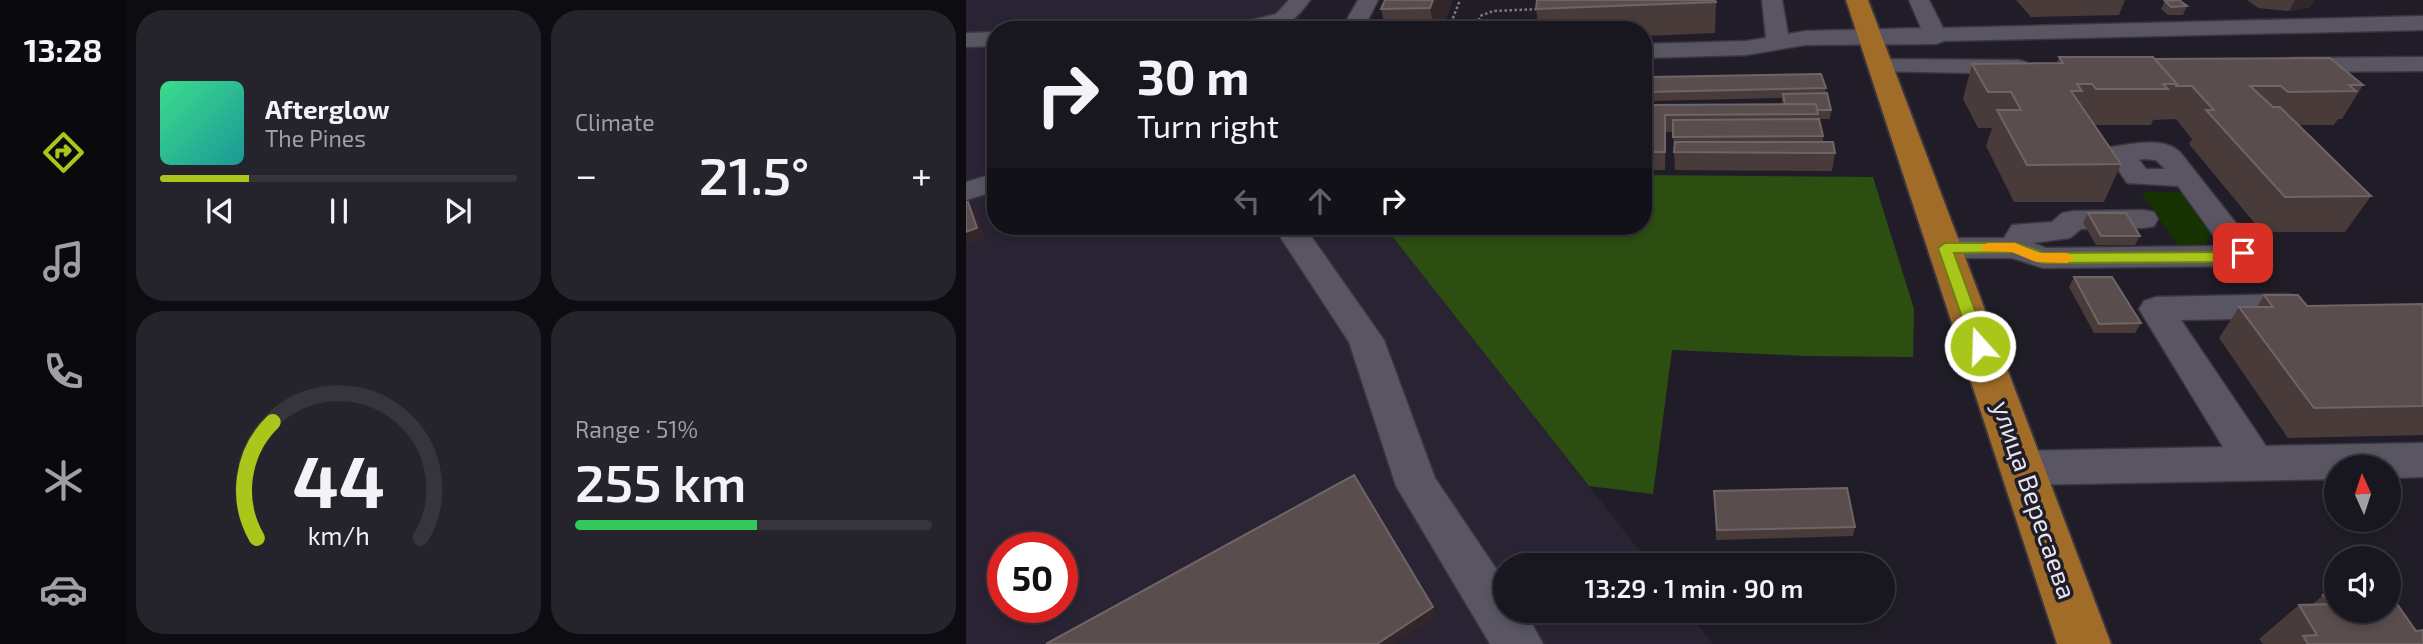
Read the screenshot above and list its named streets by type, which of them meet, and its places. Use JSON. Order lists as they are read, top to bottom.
{
  "streets": {
    "main road": ["улица Вересаева"]
  },
  "north": "top",
  "page": {
    "tabs": "13:28",
    "tile": [
      "Climate",
      ["Range · 51%", "255 km"]
    ],
    "turn": ["30 m", "Turn right"],
    "song": ["Afterglow", "The Pines"],
    "heat": ["−", "21.5°", "+"],
    "limit": "50",
    "trip": "13:29 · 1 min · 90 m",
    "gauge": ["44", "km/h"]
  }
}
